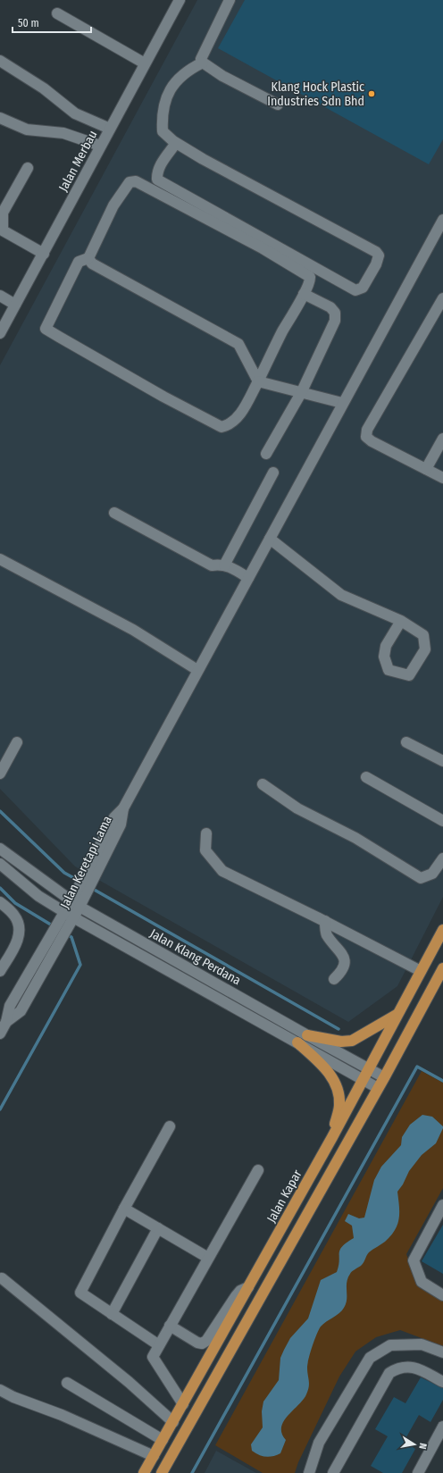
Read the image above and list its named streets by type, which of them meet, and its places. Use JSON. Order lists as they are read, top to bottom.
{
  "streets": {
    "highway": ["Jalan Kapar"],
    "street": ["Jalan Merbau", "Jalan Keretapi Lama", "Jalan Klang Perdana"]
  },
  "crossings": [
    ["Jalan Keretapi Lama", "Jalan Klang Perdana"],
    ["Jalan Klang Perdana", "Jalan Kapar"]
  ],
  "places": ["Klang Hock Plastic Industries Sdn Bhd"],
  "scale_bar": "50 m",
  "north": "right"
}
